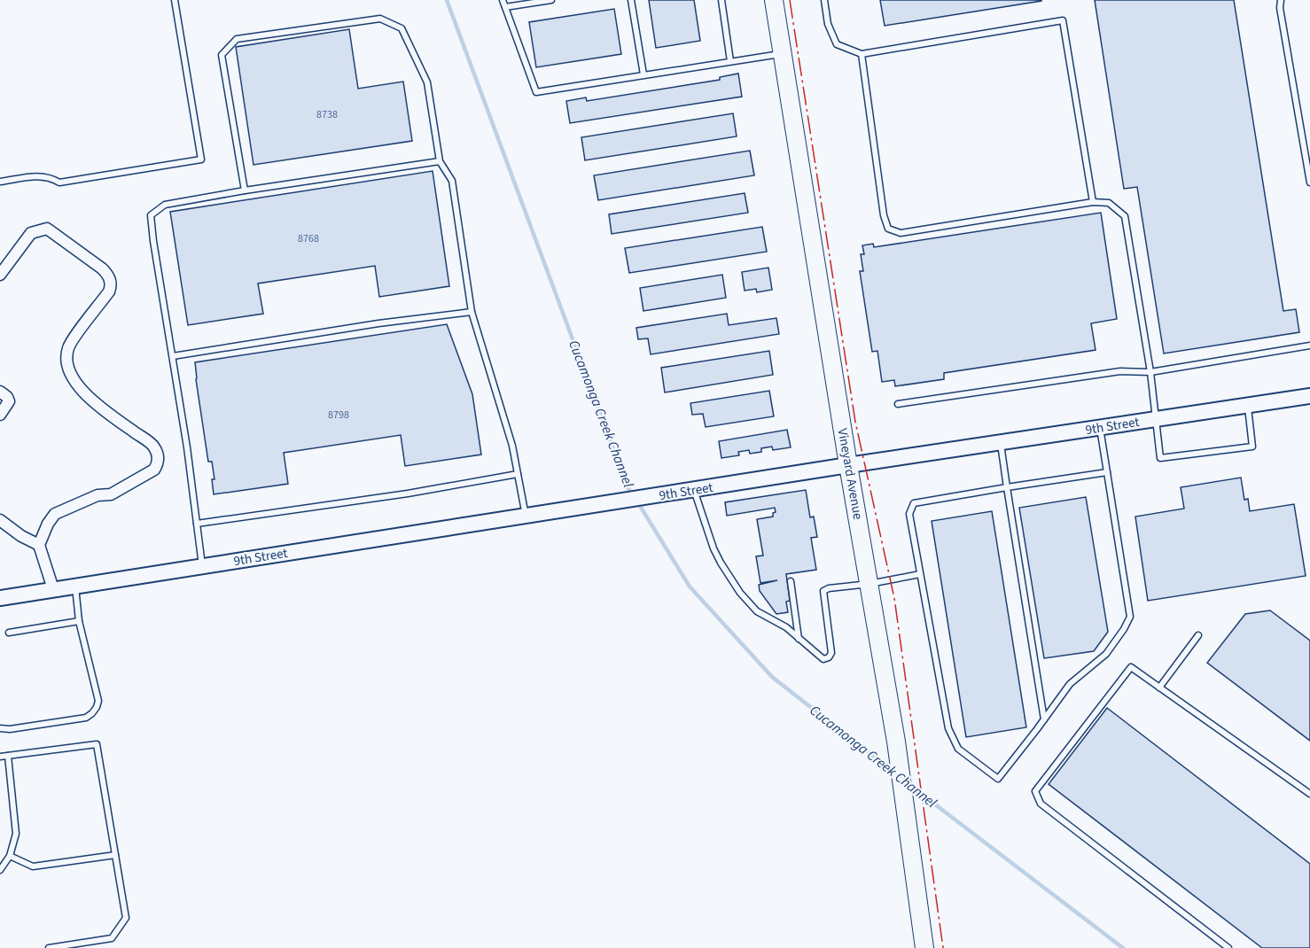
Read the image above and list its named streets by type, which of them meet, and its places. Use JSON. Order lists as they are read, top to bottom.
{
  "streets": {
    "main road": ["Vineyard Avenue"],
    "street": ["9th Street"]
  },
  "crossings": [
    ["9th Street", "Vineyard Avenue"]
  ],
  "water": ["Cucamonga Creek Channel"],
  "house_numbers": ["8738", "8768", "8798"]
}
